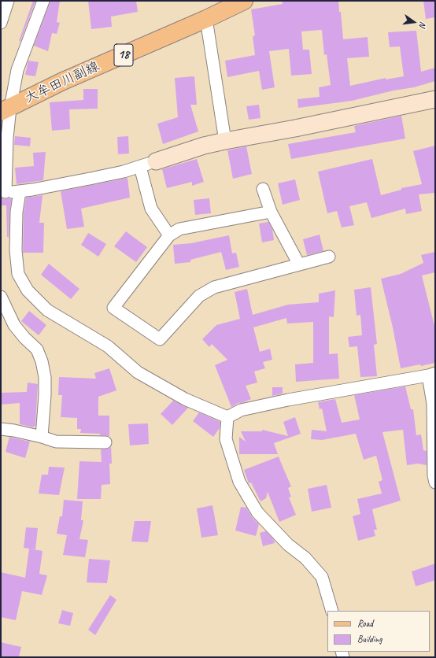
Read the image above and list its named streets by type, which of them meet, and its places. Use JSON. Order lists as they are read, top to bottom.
{
  "streets": {
    "main road": ["18", "大牟田川副線"]
  },
  "legend": ["Road", "Building"],
  "north": "right"
}
